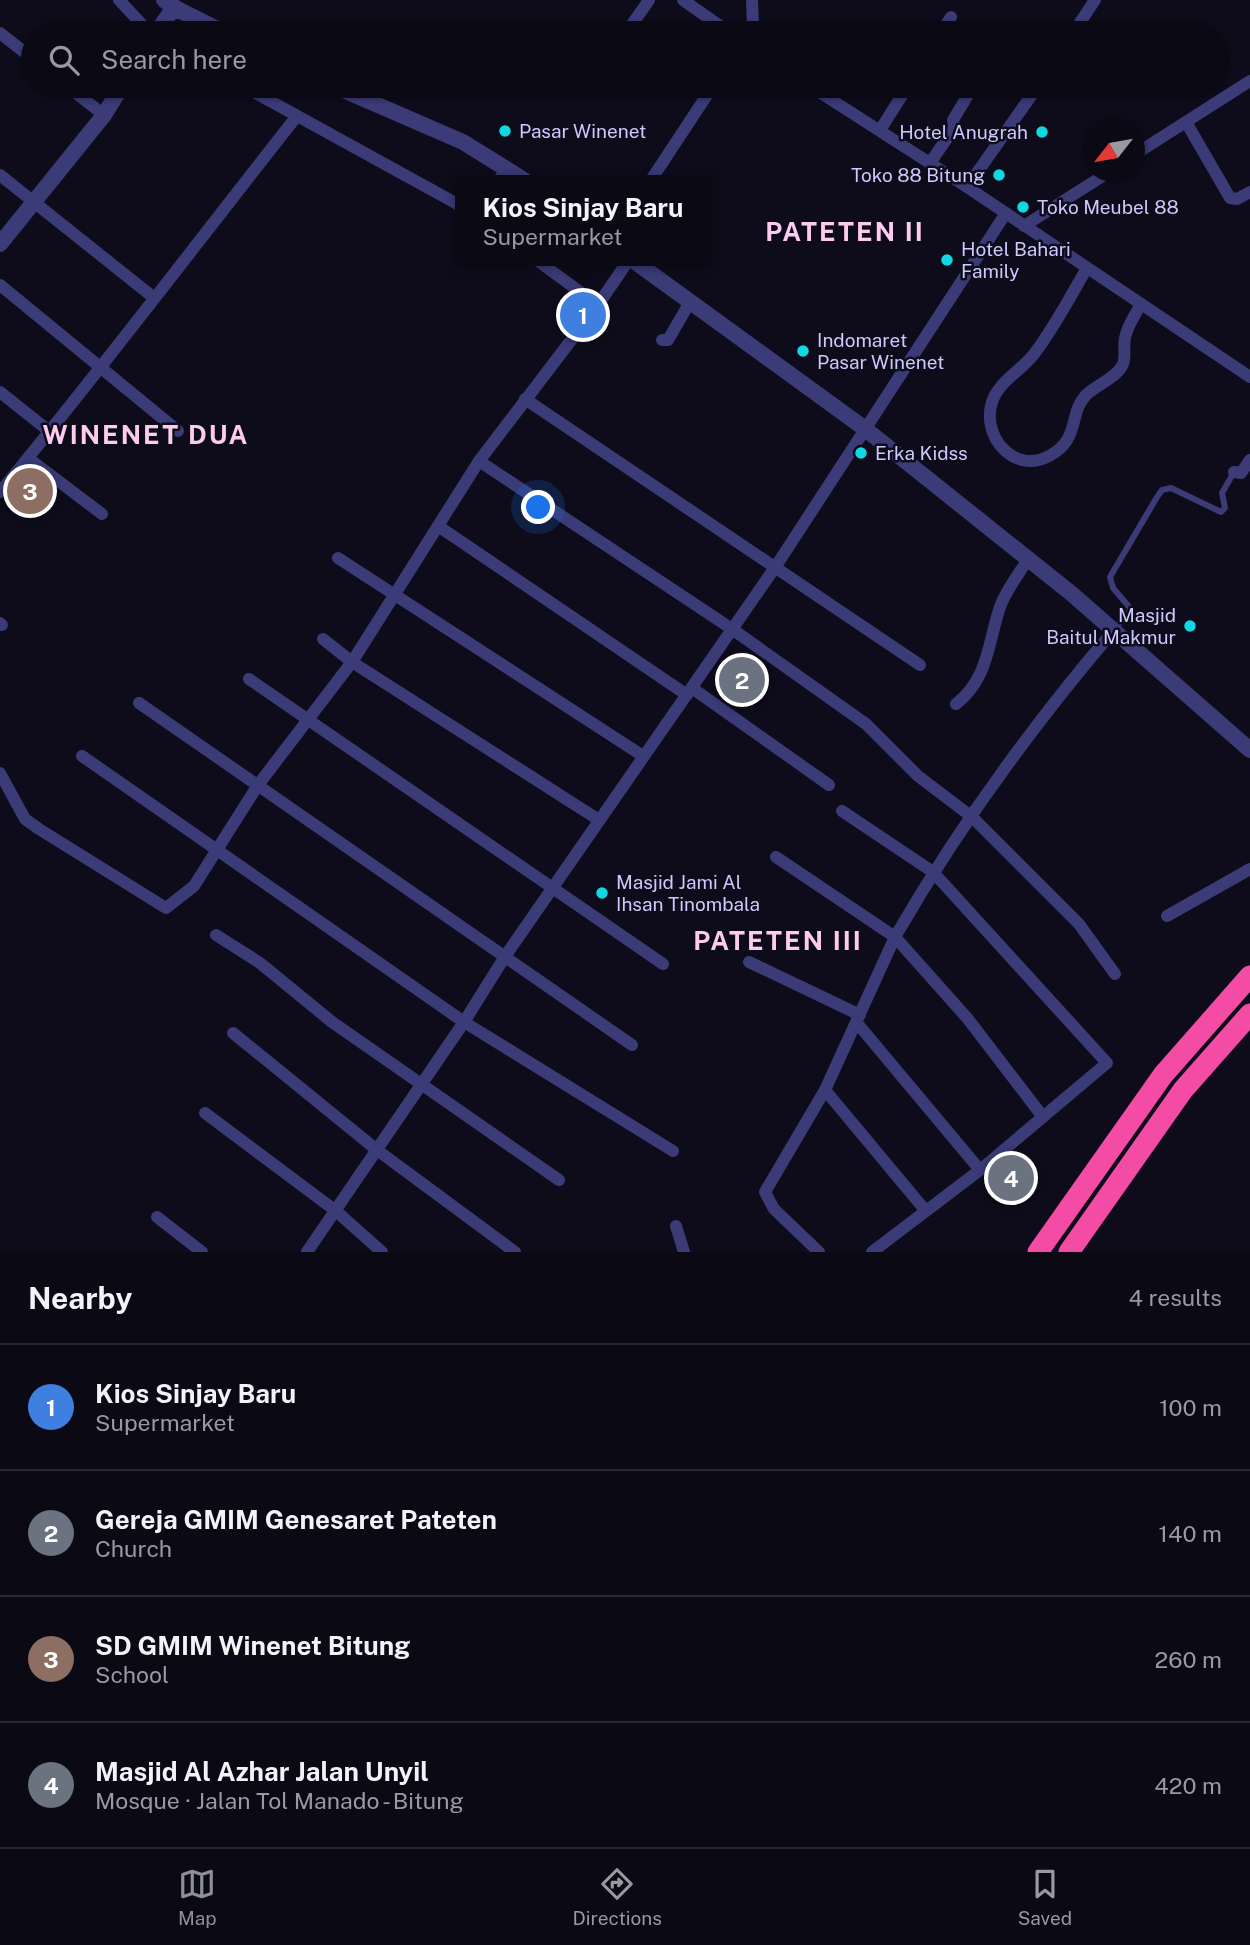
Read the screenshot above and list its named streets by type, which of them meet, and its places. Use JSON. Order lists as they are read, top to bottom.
{
  "districts": ["PATETEN II", "WINENET DUA", "PATETEN III"],
  "places": [
    "Pasar Winenet",
    "Hotel Anugrah",
    "Toko 88 Bitung",
    "Toko Meubel 88",
    "Hotel Bahari Family",
    "Indomaret Pasar Winenet",
    "Erka Kidss",
    "Masjid Baitul Makmur",
    "Masjid Jami Al Ihsan Tinombala"
  ],
  "north": "bottom left",
  "page": {
    "search": "Search here",
    "popup": ["Kios Sinjay Baru", "Supermarket"],
    "pins": [
      "1",
      "3",
      "2",
      "4"
    ],
    "heading": ["Nearby", "4 results"],
    "list": [
      {
        "mark": "1",
        "name": "Kios Sinjay Baru",
        "note": "Supermarket",
        "value": "100 m"
      },
      {
        "mark": "2",
        "name": "Gereja GMIM Genesaret Pateten",
        "note": "Church",
        "value": "140 m"
      },
      {
        "mark": "3",
        "name": "SD GMIM Winenet Bitung",
        "note": "School",
        "value": "260 m"
      },
      {
        "mark": "4",
        "name": "Masjid Al Azhar Jalan Unyil",
        "note": "Mosque · Jalan Tol Manado - Bitung",
        "value": "420 m"
      }
    ],
    "nav": ["Map", "Directions", "Saved"]
  }
}
